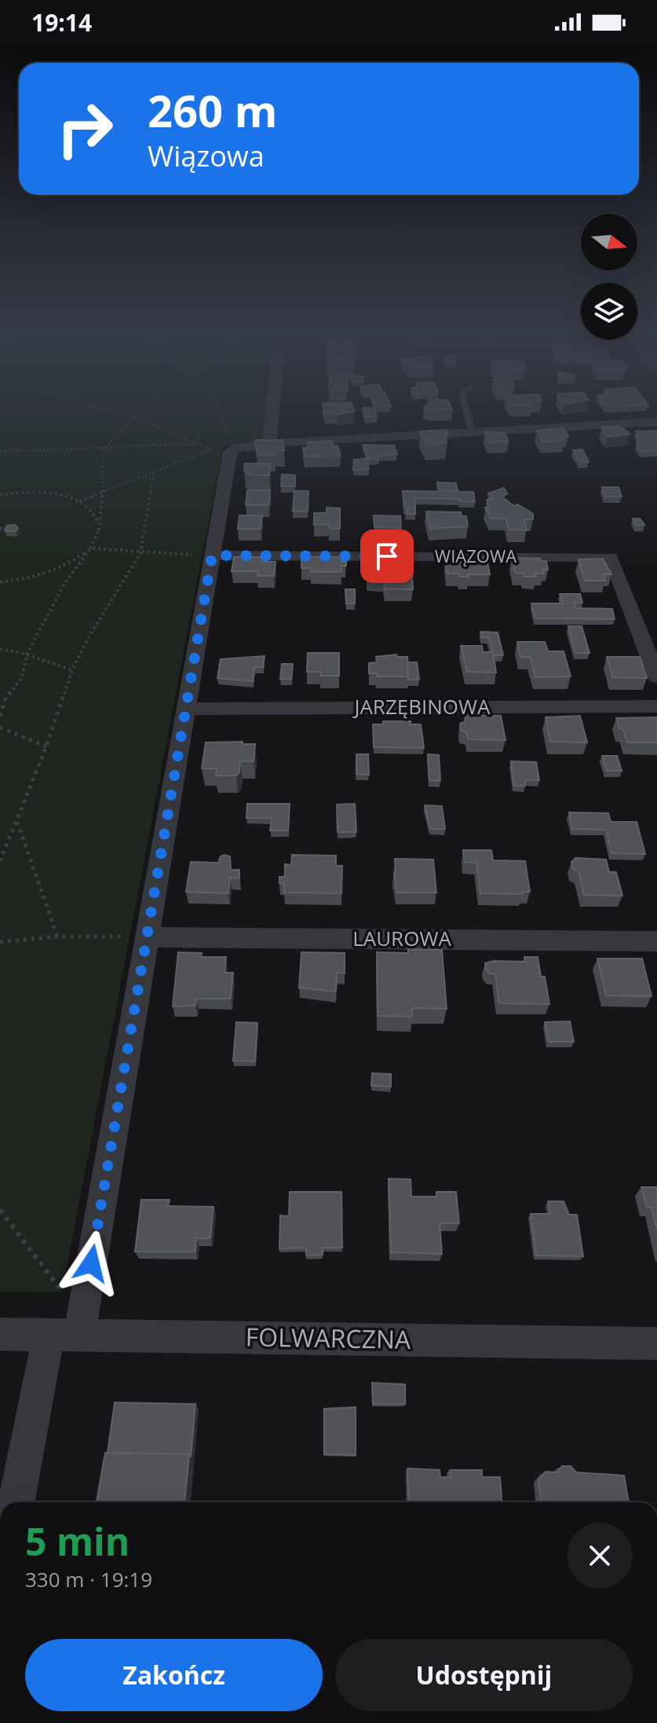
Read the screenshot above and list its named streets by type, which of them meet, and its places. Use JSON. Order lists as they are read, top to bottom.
{
  "streets": {
    "street": [
      "WIĄZOWA",
      "JARZĘBINOWA",
      "LAUROWA",
      "FOLWARCZNA"
    ]
  },
  "north": "right",
  "page": {
    "status": "19:14",
    "turn": ["260 m", "Wiązowa"],
    "heading": ["5 min", "330 m · 19:19"],
    "buttons": ["Zakończ", "Udostępnij"]
  }
}
